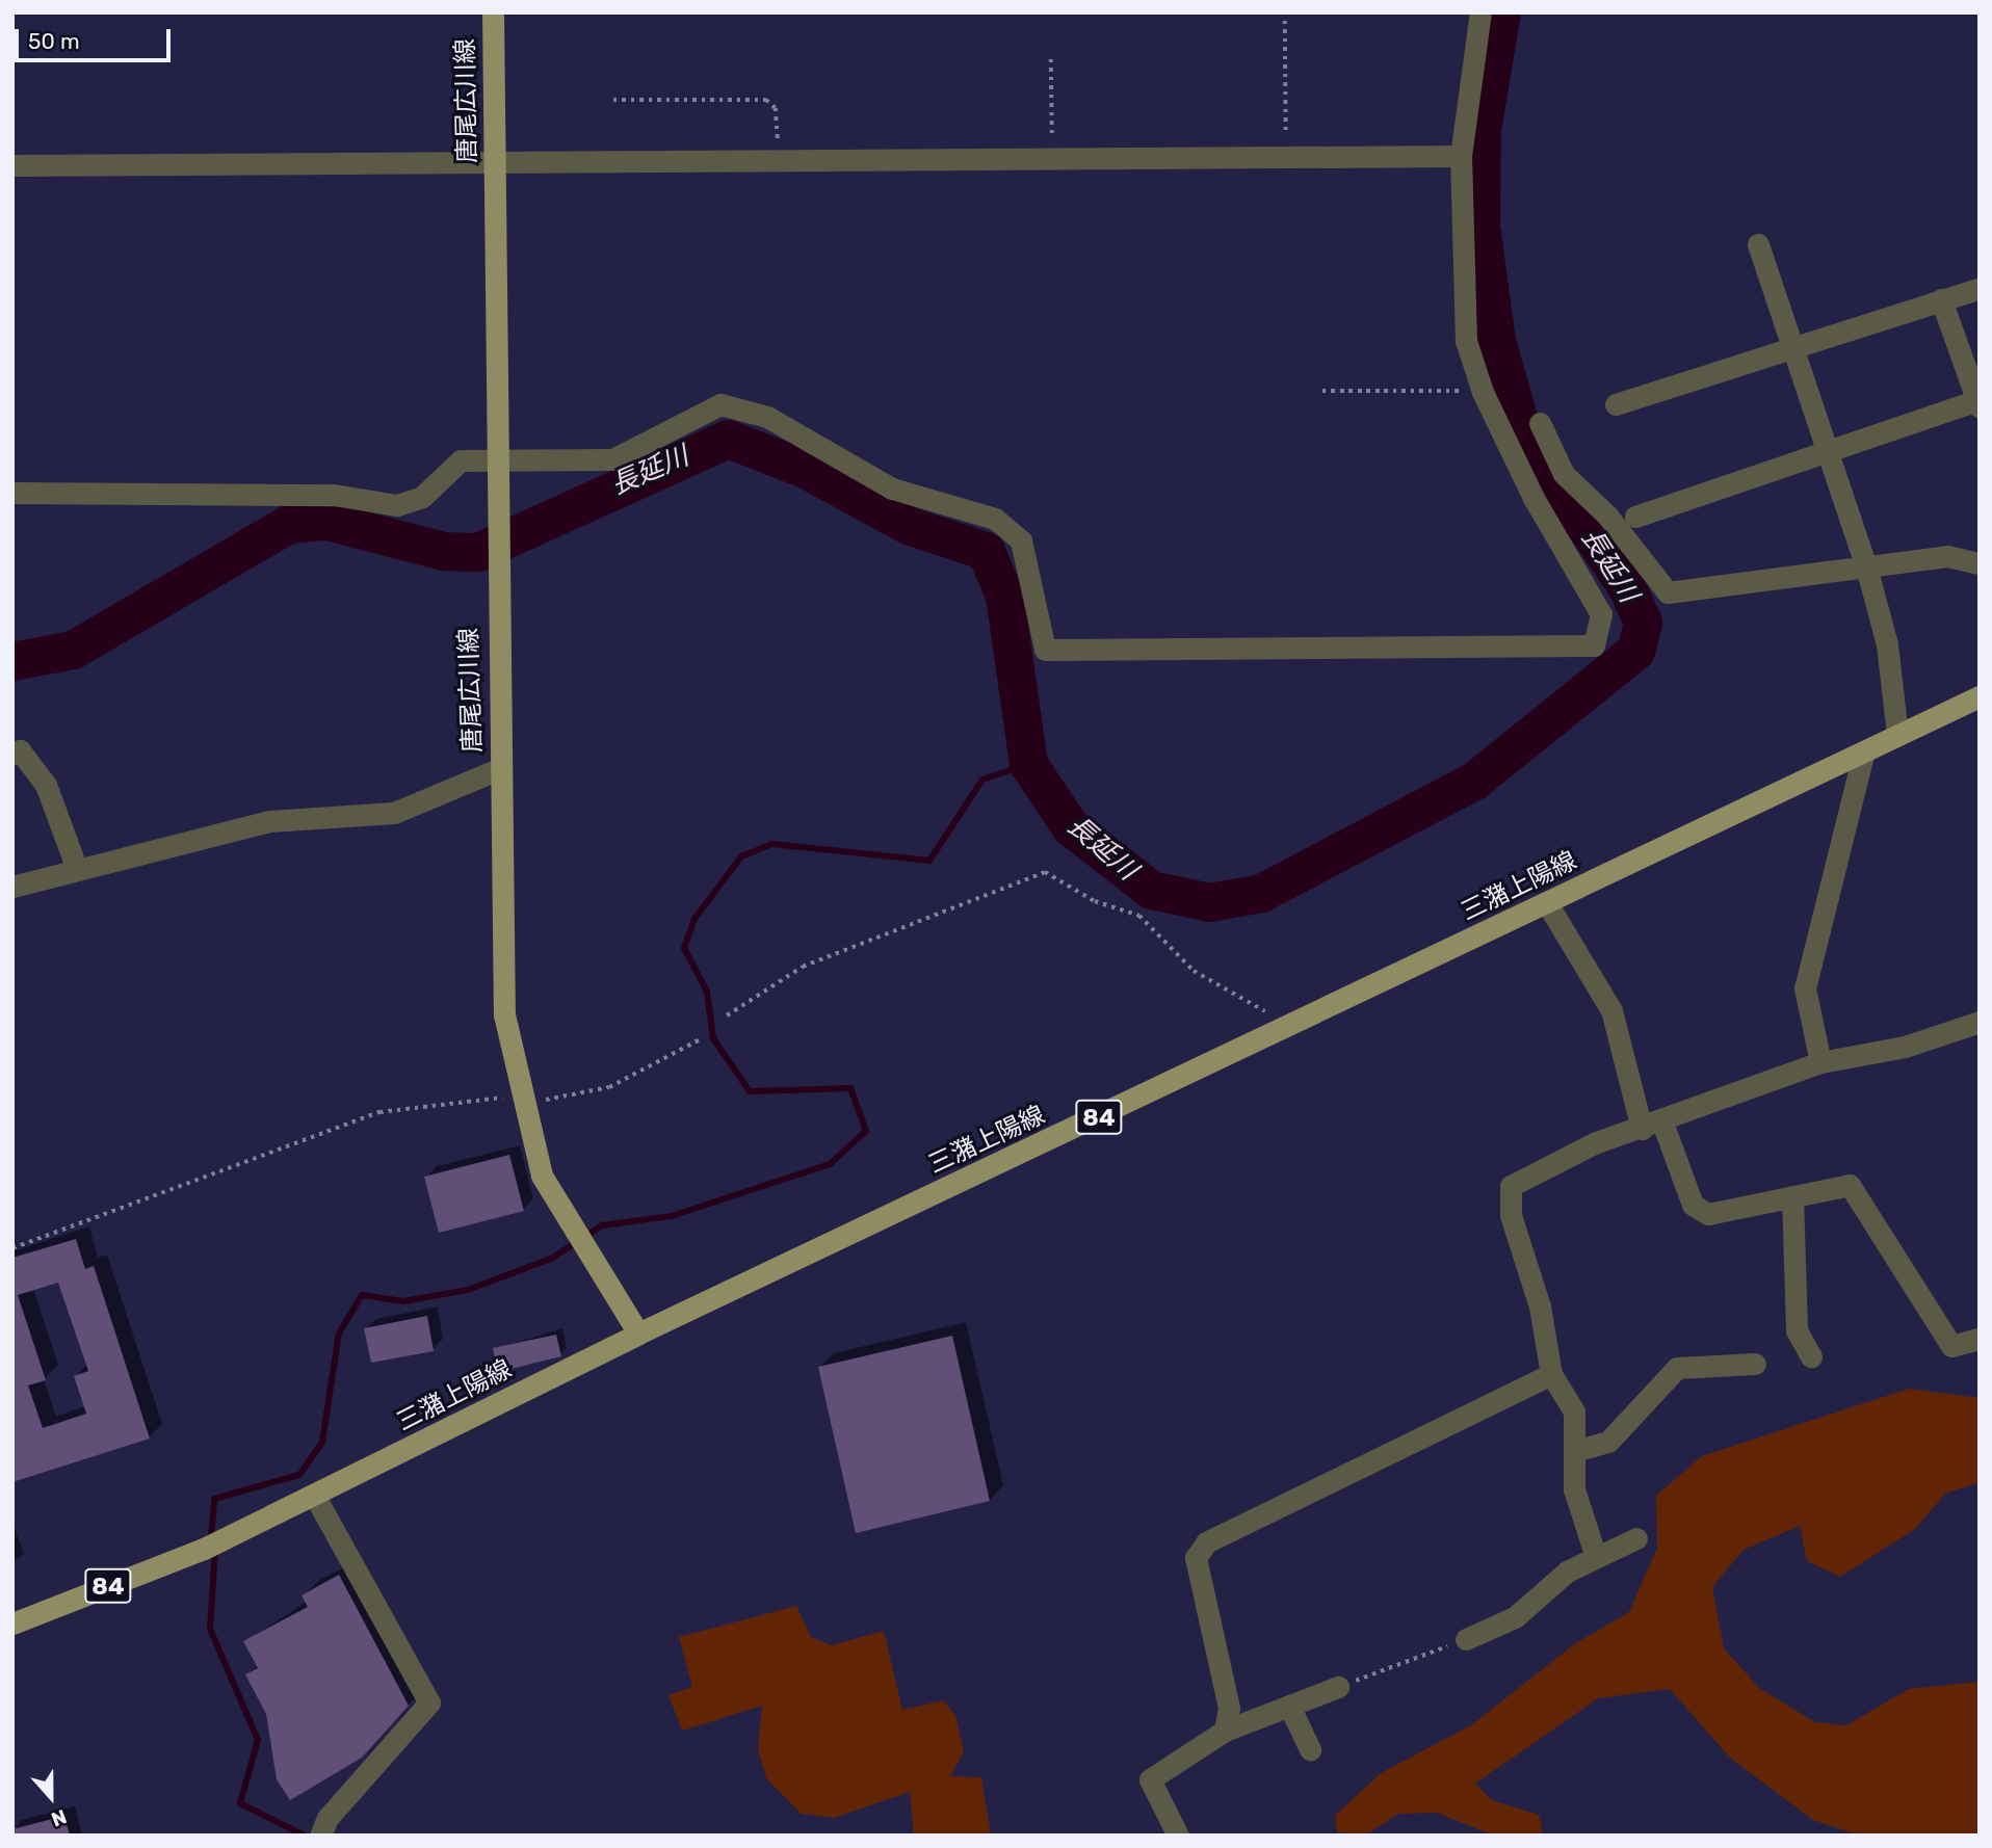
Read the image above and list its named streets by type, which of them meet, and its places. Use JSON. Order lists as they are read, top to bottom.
{
  "streets": {
    "main road": ["唐尾広川線", "三潴上陽線", "84"]
  },
  "crossings": [
    ["唐尾広川線", "三潴上陽線"]
  ],
  "water": ["長延川"],
  "scale_bar": "50 m",
  "north": "bottom"
}
